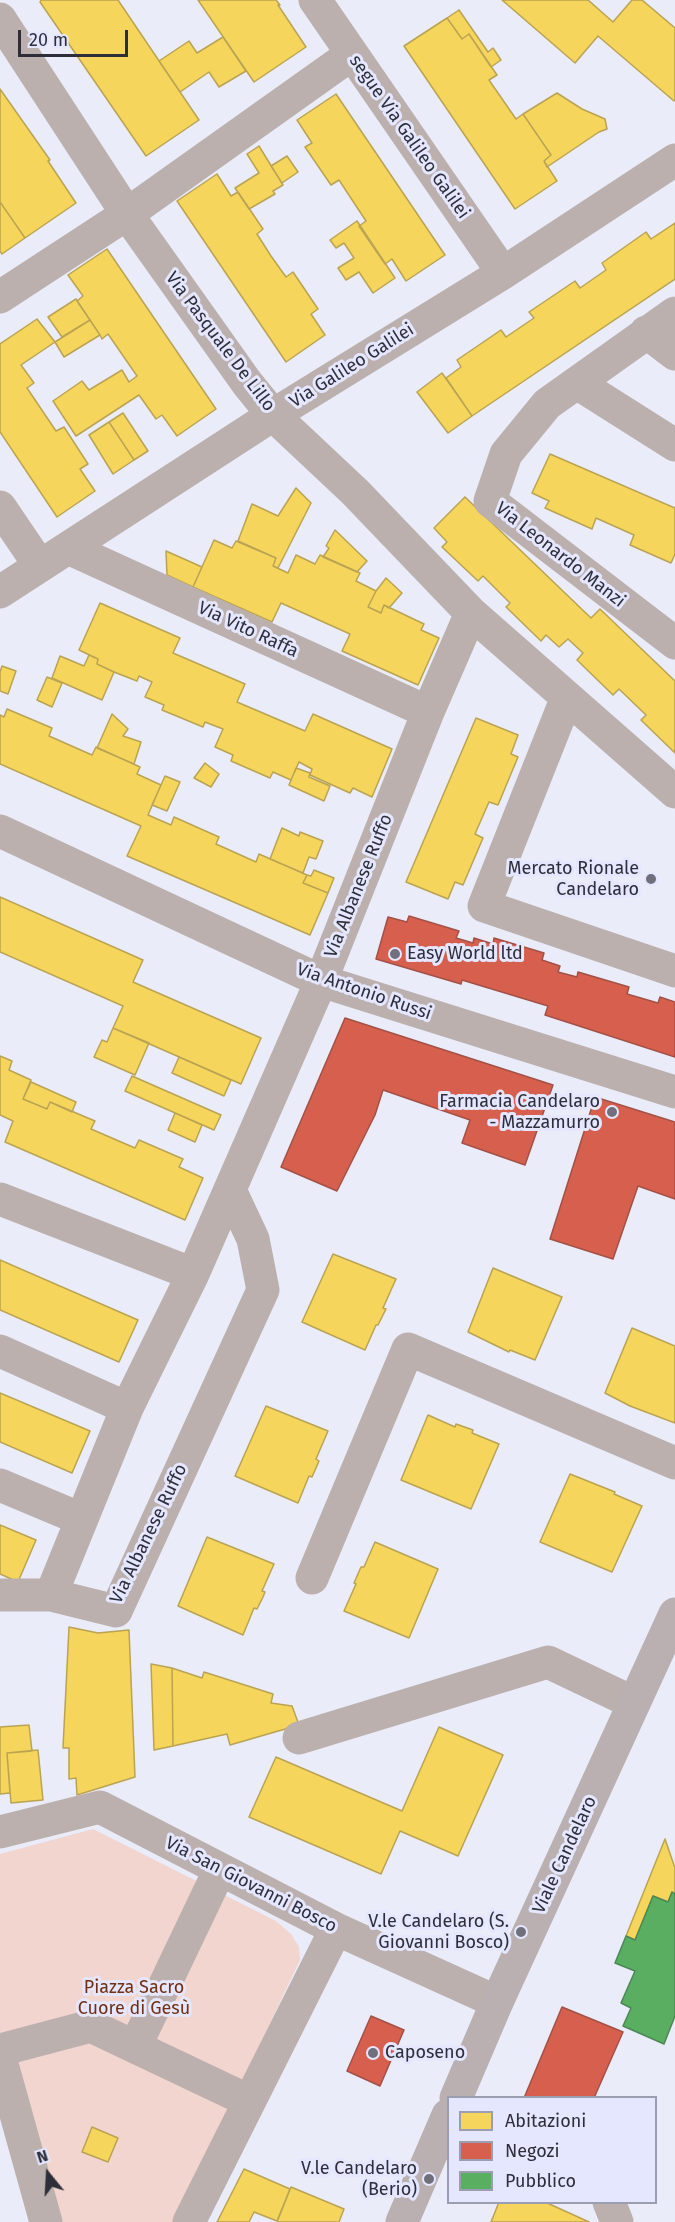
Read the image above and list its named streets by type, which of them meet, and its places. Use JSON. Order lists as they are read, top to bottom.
{
  "streets": {
    "main road": ["Viale Candelaro"],
    "street": [
      "segue Via Galileo Galilei",
      "Via Pasquale De Lillo",
      "Via Galileo Galilei",
      "Via Leonardo Manzi",
      "Via Vito Raffa",
      "Via Albanese Ruffo",
      "Via Antonio Russi",
      "Via San Giovanni Bosco"
    ]
  },
  "crossings": [
    ["segue Via Galileo Galilei", "Via Galileo Galilei"],
    ["Via Pasquale De Lillo", "Via Galileo Galilei"],
    ["Via Pasquale De Lillo", "Via Albanese Ruffo"],
    ["Via Galileo Galilei", "Via Vito Raffa"],
    ["Via Vito Raffa", "Via Albanese Ruffo"],
    ["Via Albanese Ruffo", "Via Antonio Russi"],
    ["Viale Candelaro", "Via San Giovanni Bosco"]
  ],
  "parks": ["Piazza Sacro Cuore di Gesù"],
  "places": [
    "Mercato Rionale Candelaro",
    "Easy World ltd",
    "Farmacia Candelaro - Mazzamurro",
    "V.le Candelaro (S. Giovanni Bosco)",
    "Caposeno",
    "V.le Candelaro (Berio)"
  ],
  "legend": ["Abitazioni", "Negozi", "Pubblico"],
  "scale_bar": "20 m",
  "north": "top"
}
